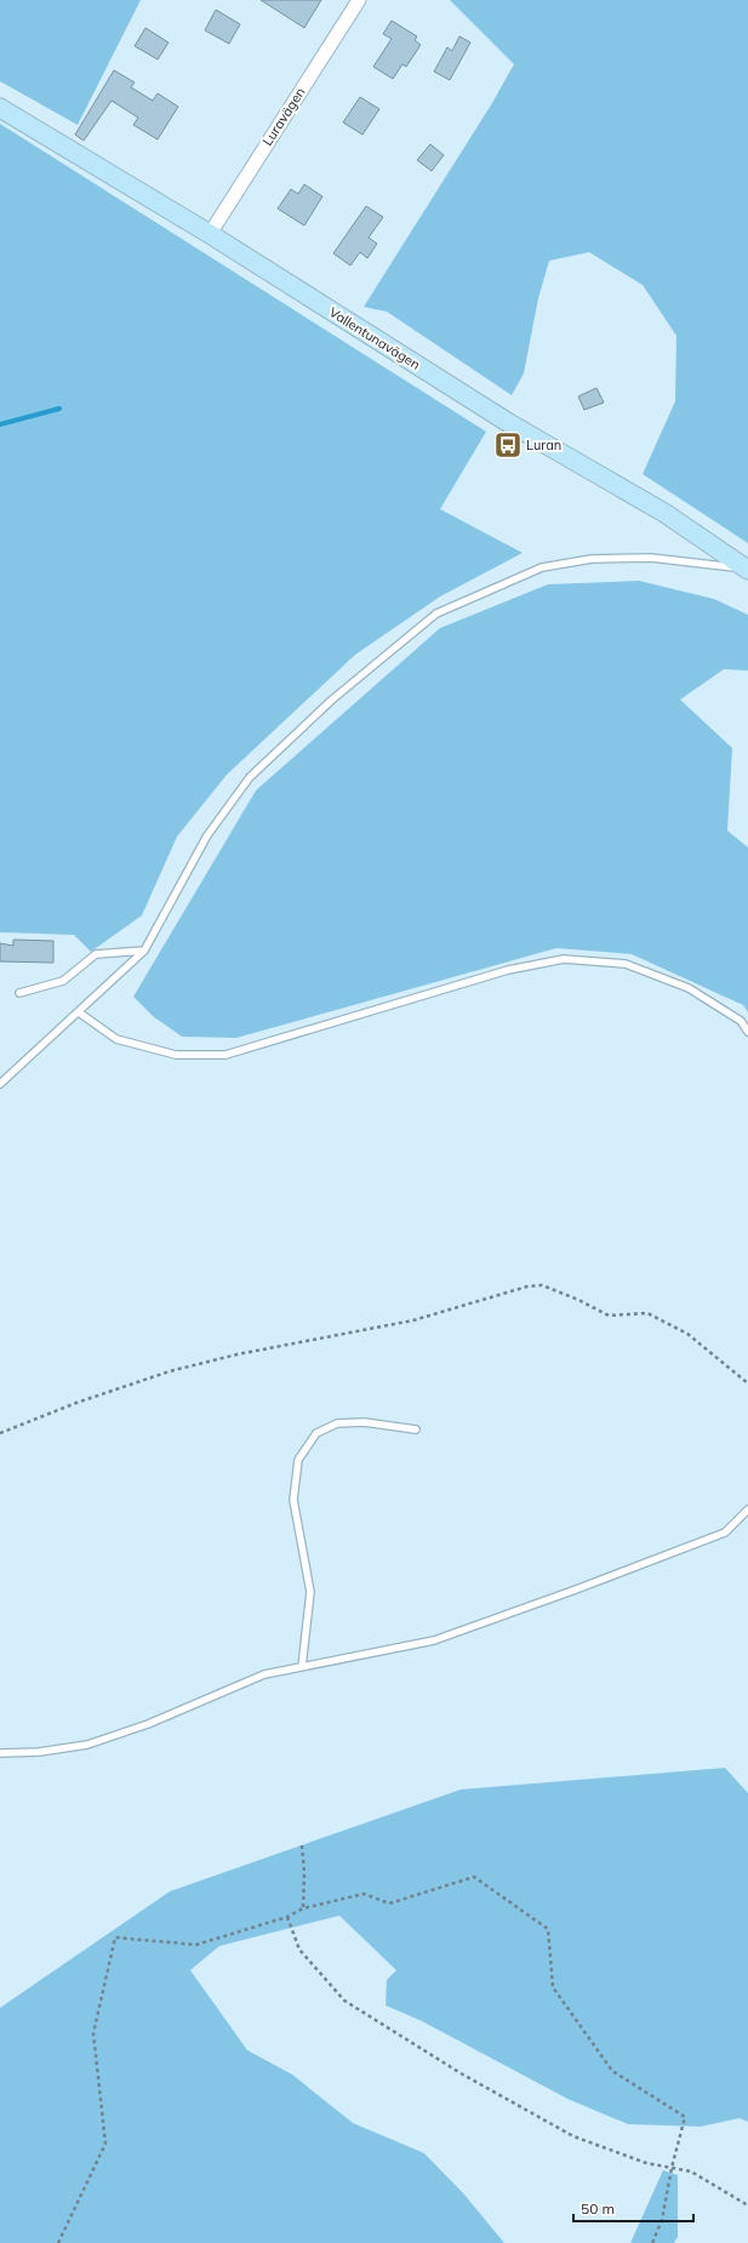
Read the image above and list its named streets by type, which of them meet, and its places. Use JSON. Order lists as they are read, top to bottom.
{
  "streets": {
    "main road": ["Vallentunavägen"],
    "street": ["Luravägen"]
  },
  "crossings": [
    ["Luravägen", "Vallentunavägen"]
  ],
  "places": {
    "bus stop": ["Luran"]
  },
  "scale_bar": "50 m"
}
